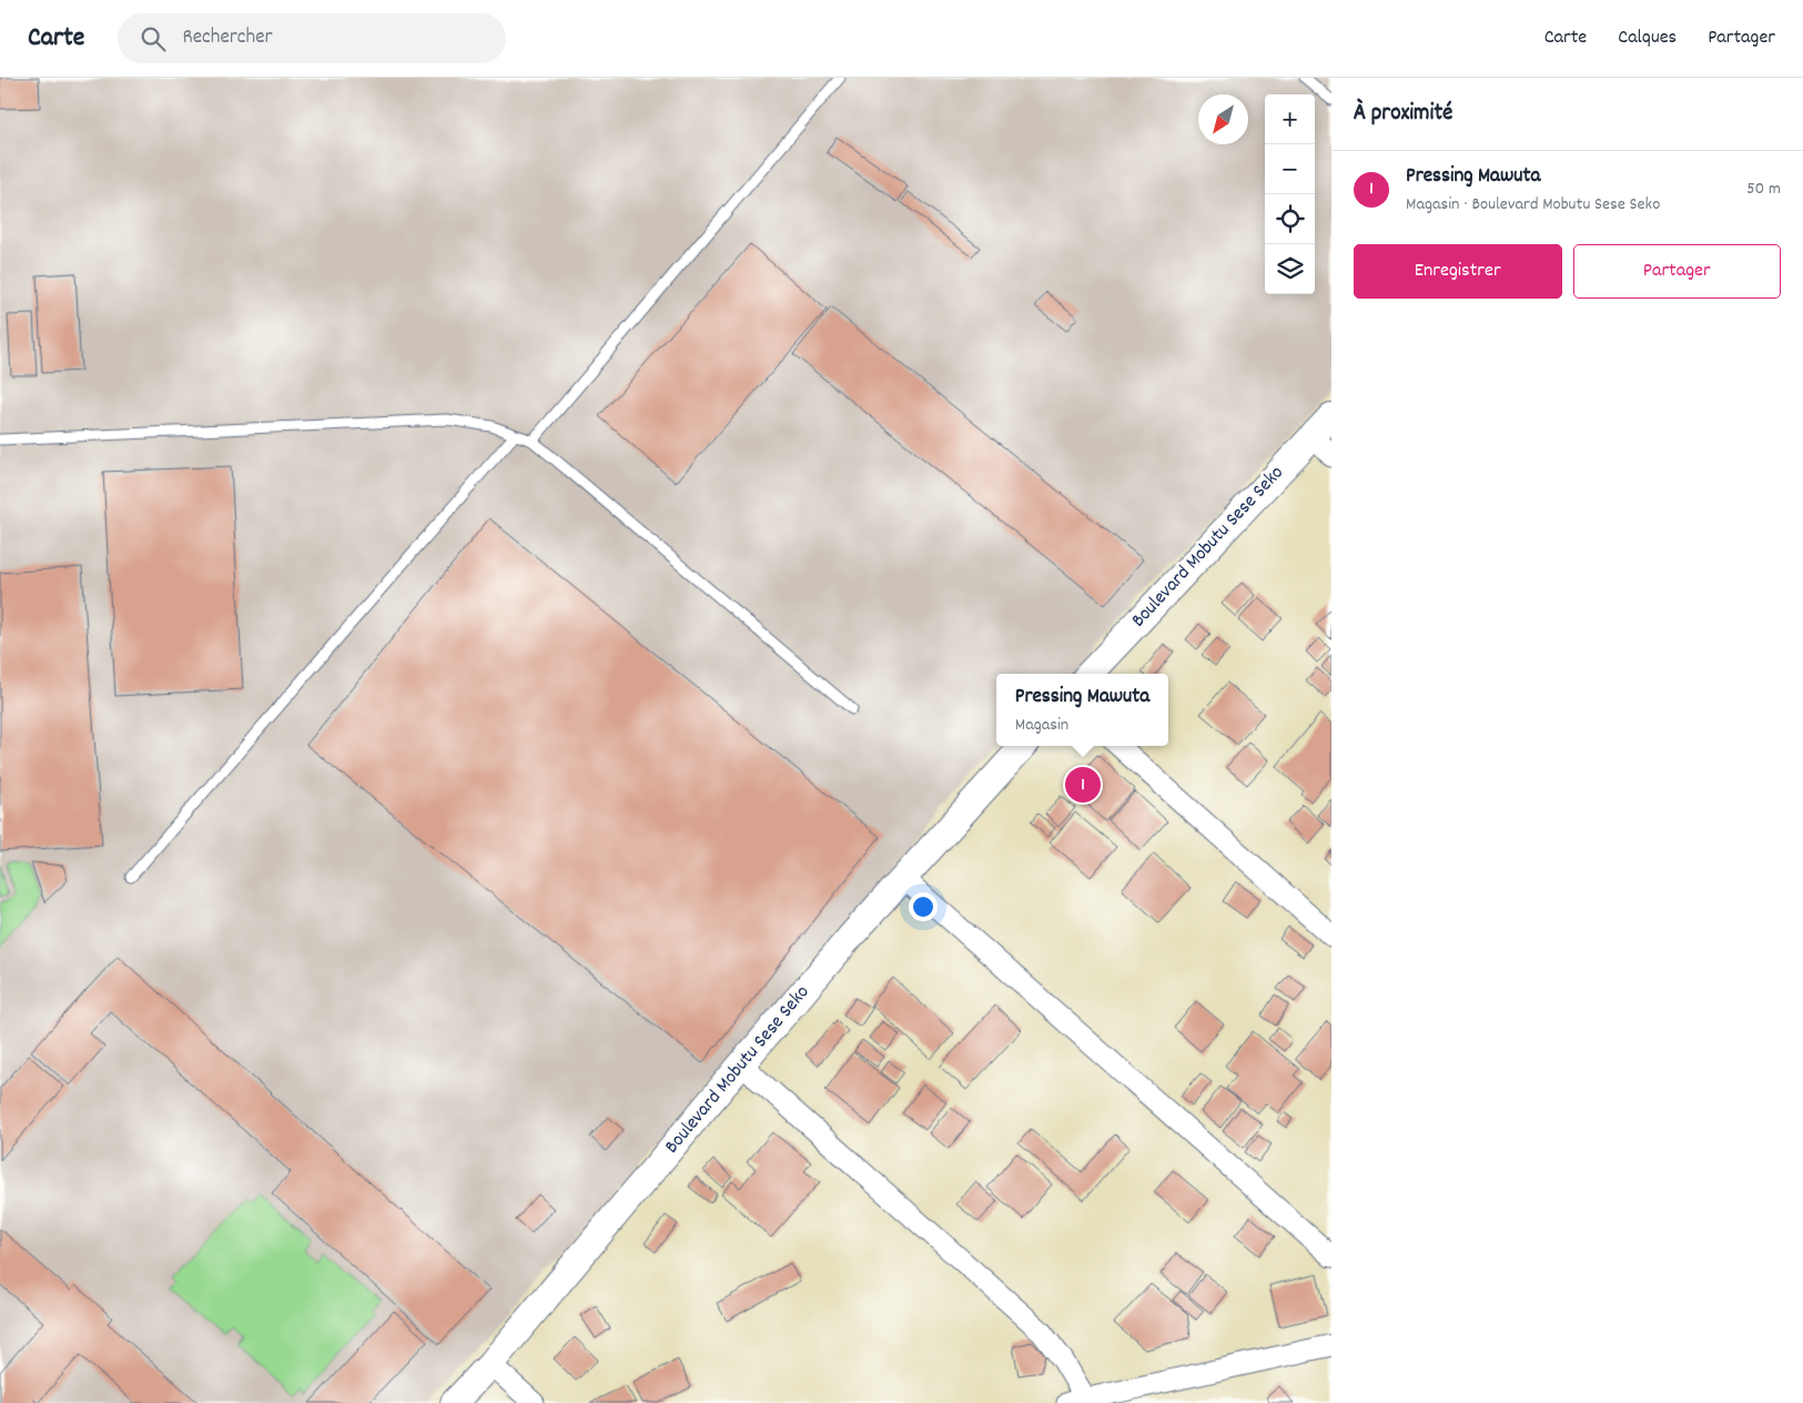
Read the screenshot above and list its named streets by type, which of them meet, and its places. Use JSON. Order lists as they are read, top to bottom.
{
  "streets": {
    "street": ["Boulevard Mobutu Sese Seko"]
  },
  "north": "bottom left",
  "page": {
    "header": "Carte",
    "search": "Rechercher",
    "nav": ["Carte", "Calques", "Partager"],
    "heading": "À proximité",
    "map_buttons": ["+", "−"],
    "list": [
      {
        "mark": "1",
        "name": "Pressing Mawuta",
        "note": "Magasin · Boulevard Mobutu Sese Seko",
        "value": "50 m"
      }
    ],
    "buttons": ["Enregistrer", "Partager"],
    "popup": ["Pressing Mawuta", "Magasin"],
    "pins": "1"
  }
}
